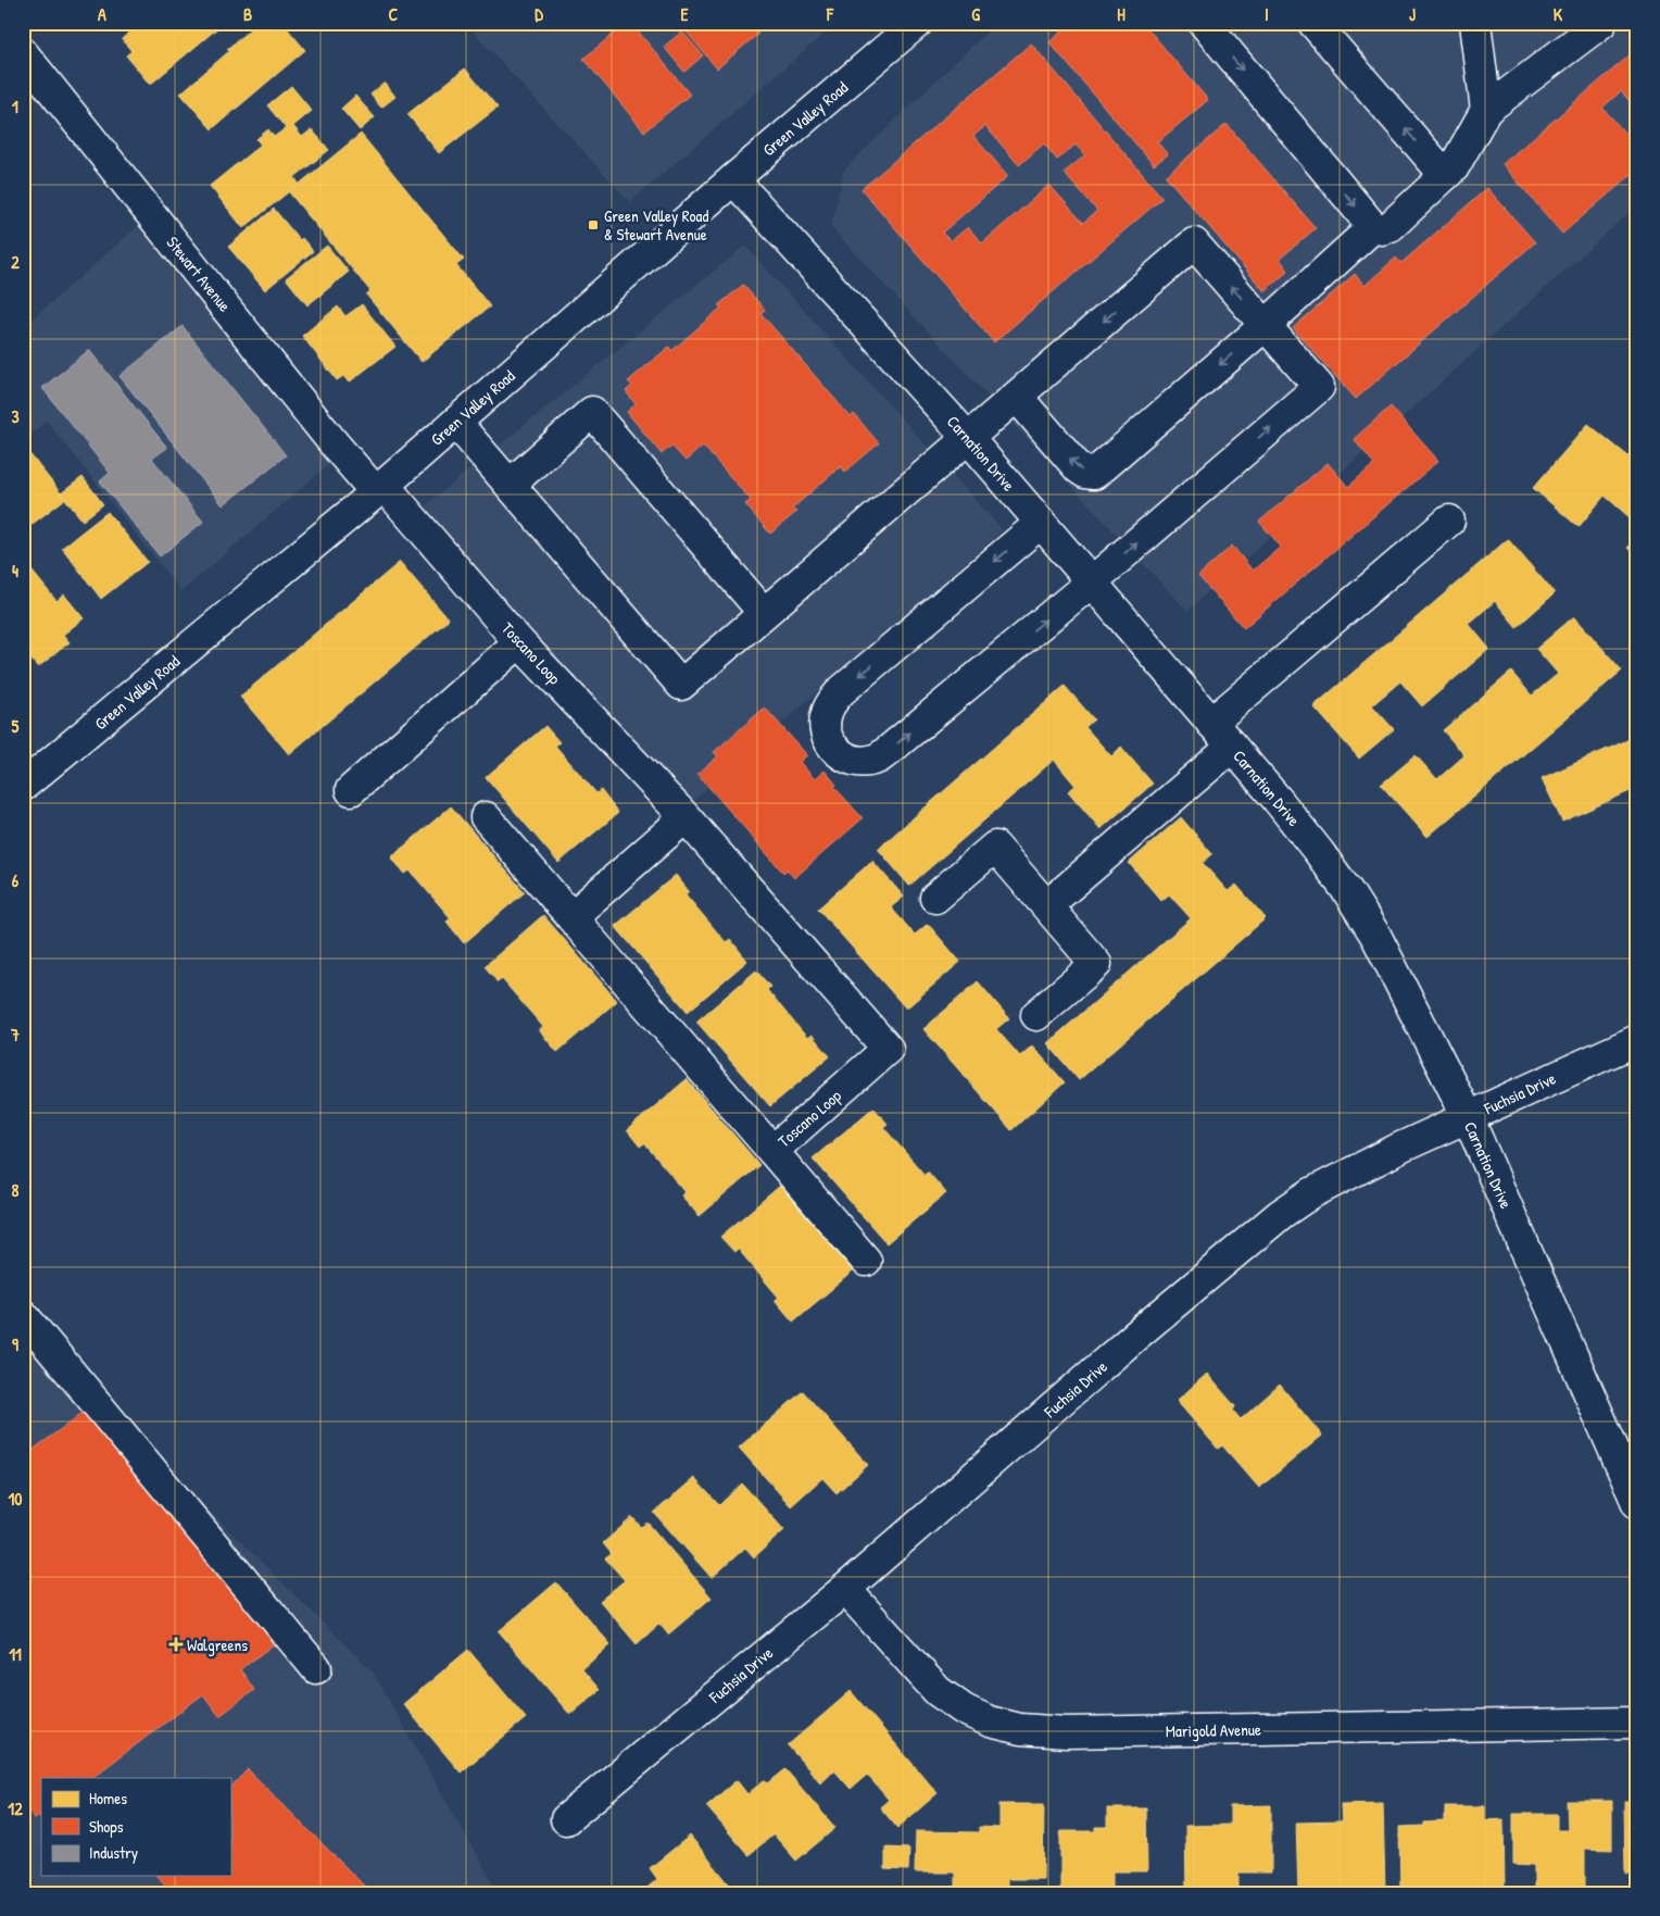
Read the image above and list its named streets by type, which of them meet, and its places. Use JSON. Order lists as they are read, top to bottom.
{
  "streets": {
    "street": [
      "Green Valley Road",
      "Stewart Avenue",
      "Carnation Drive",
      "Toscano Loop",
      "Fuchsia Drive",
      "Marigold Avenue"
    ]
  },
  "crossings": [
    ["Green Valley Road", "Stewart Avenue"],
    ["Green Valley Road", "Carnation Drive"],
    ["Green Valley Road", "Toscano Loop"],
    ["Stewart Avenue", "Toscano Loop"],
    ["Carnation Drive", "Fuchsia Drive"],
    ["Fuchsia Drive", "Marigold Avenue"]
  ],
  "places": {
    "transit": ["Green Valley Road & Stewart Avenue"],
    "health": ["Walgreens"]
  },
  "legend": ["Homes", "Shops", "Industry"],
  "grid": {
    "columns": [
      "A",
      "B",
      "C",
      "D",
      "E",
      "F",
      "G",
      "H",
      "I",
      "J",
      "K"
    ],
    "rows": [
      "1",
      "2",
      "3",
      "4",
      "5",
      "6",
      "7",
      "8",
      "9",
      "10",
      "11",
      "12"
    ]
  }
}
